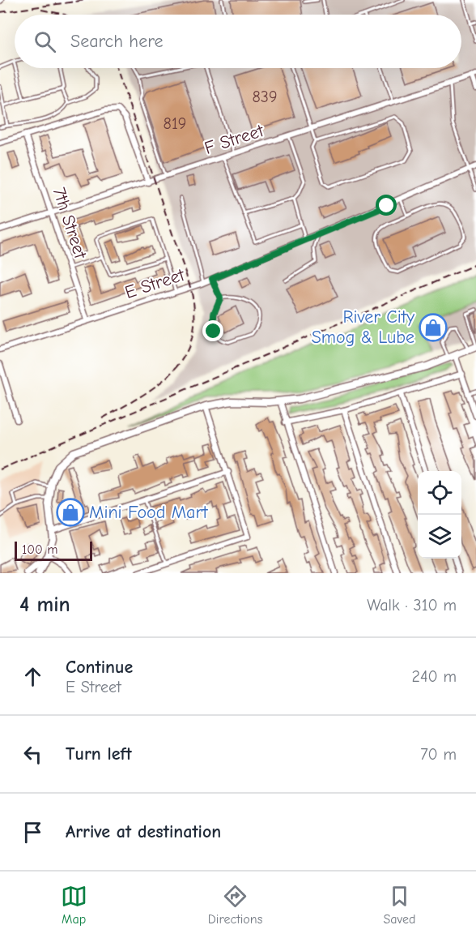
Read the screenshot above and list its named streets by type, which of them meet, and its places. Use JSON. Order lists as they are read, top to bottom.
{
  "streets": {
    "street": ["F Street", "7th Street", "E Street"]
  },
  "crossings": [
    ["F Street", "7th Street"],
    ["7th Street", "E Street"]
  ],
  "places": {
    "shop": ["River City Smog & Lube", "Mini Food Mart"]
  },
  "house_numbers": ["839", "819"],
  "scale_bar": "100 m",
  "page": {
    "search": "Search here",
    "scale": "100 m",
    "heading": ["4 min", "Walk · 310 m"],
    "list": [
      ["Continue", "E Street", "240 m"],
      ["Turn left", "70 m"],
      "Arrive at destination"
    ],
    "nav": ["Map", "Directions", "Saved"]
  }
}
